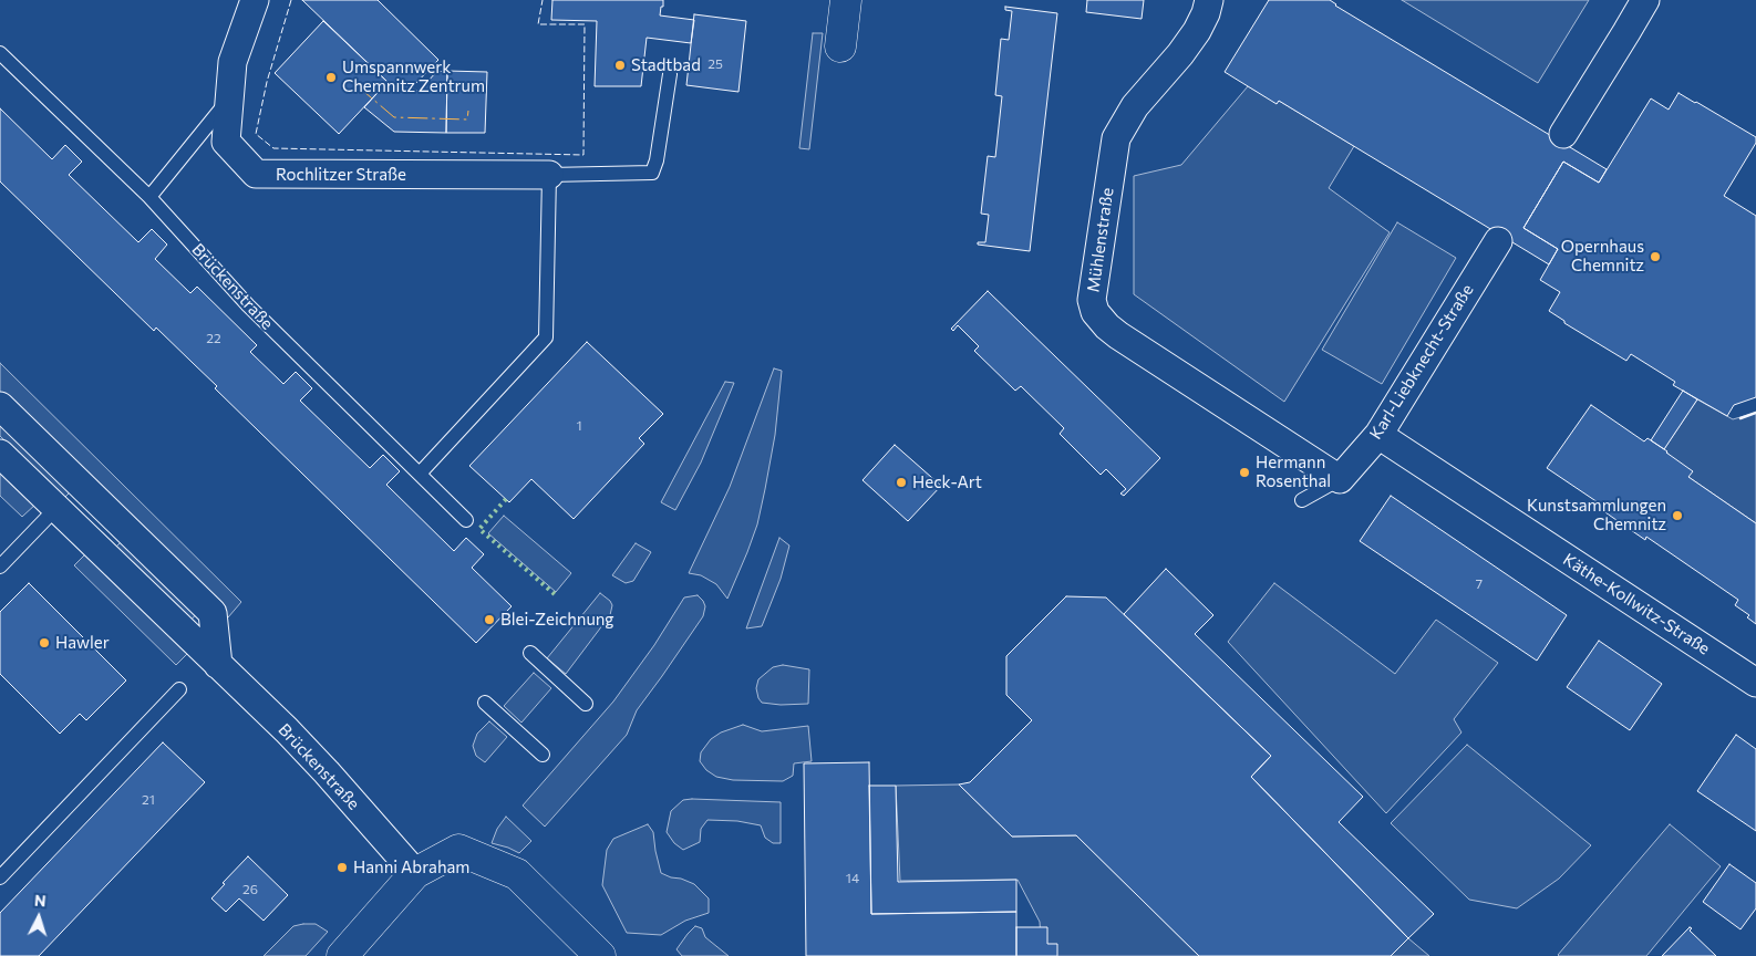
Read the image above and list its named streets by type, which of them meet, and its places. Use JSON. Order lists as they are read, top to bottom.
{
  "streets": {
    "street": [
      "Rochlitzer Straße",
      "Mühlenstraße",
      "Brückenstraße",
      "Karl-Liebknecht-Straße",
      "Käthe-Kollwitz-Straße"
    ]
  },
  "crossings": [
    ["Mühlenstraße", "Karl-Liebknecht-Straße"],
    ["Karl-Liebknecht-Straße", "Käthe-Kollwitz-Straße"]
  ],
  "places": [
    "Stadtbad",
    "Umspannwerk Chemnitz Zentrum",
    "Opernhaus Chemnitz",
    "Hermann Rosenthal",
    "Heck-Art",
    "Kunstsammlungen Chemnitz",
    "Blei-Zeichnung",
    "Hawler",
    "Hanni Abraham"
  ],
  "house_numbers": [
    "25",
    "22",
    "1",
    "7",
    "21",
    "14",
    "26"
  ],
  "north": "top"
}
